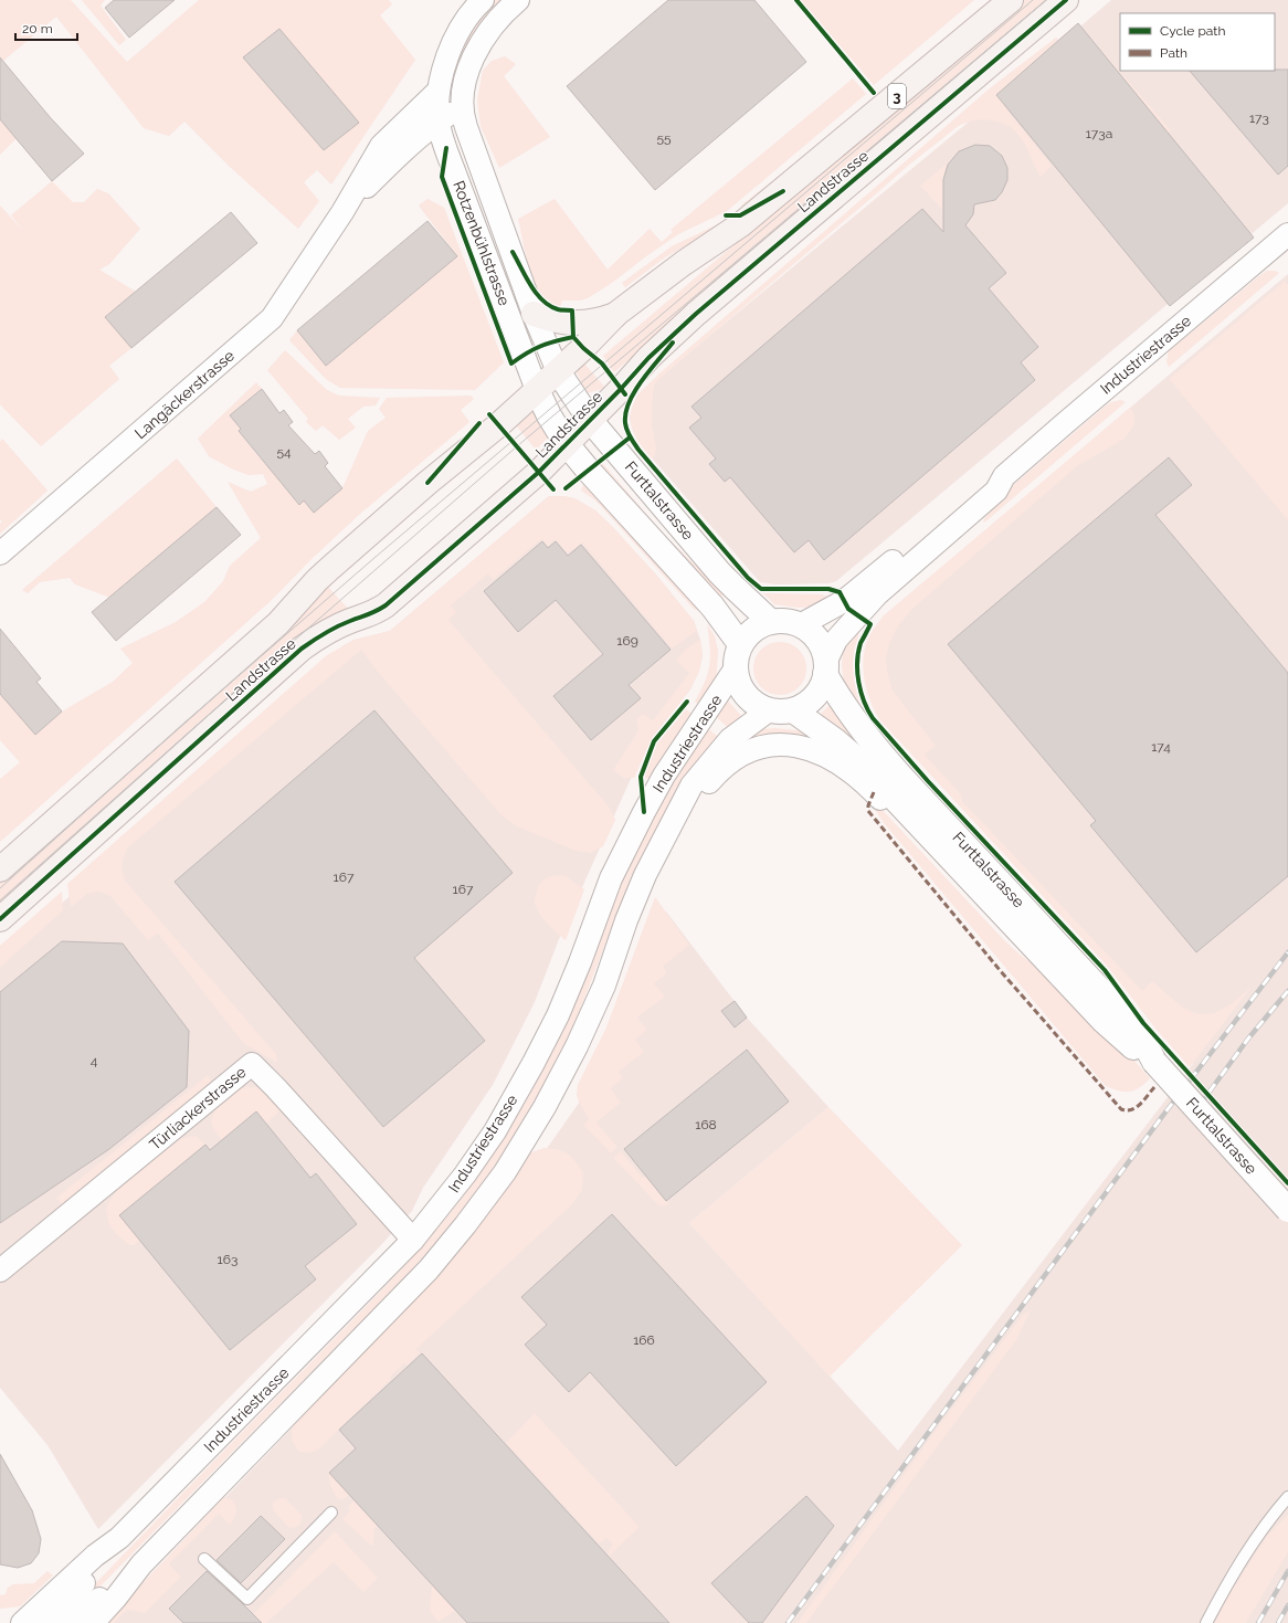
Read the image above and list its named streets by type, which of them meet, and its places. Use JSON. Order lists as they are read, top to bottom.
{
  "streets": {
    "main road": ["3", "Landstrasse", "Furttalstrasse"],
    "street": [
      "Rotzenbühlstrasse",
      "Industriestrasse",
      "Langäckerstrasse",
      "Türliackerstrasse"
    ]
  },
  "crossings": [
    ["Landstrasse", "Rotzenbühlstrasse"],
    ["Landstrasse", "Furttalstrasse"],
    ["Rotzenbühlstrasse", "Langäckerstrasse"],
    ["Rotzenbühlstrasse", "Furttalstrasse"],
    ["Industriestrasse", "Furttalstrasse"],
    ["Industriestrasse", "Türliackerstrasse"]
  ],
  "house_numbers": [
    "173",
    "173a",
    "55",
    "54",
    "169",
    "174",
    "167",
    "167",
    "4",
    "168",
    "163",
    "166"
  ],
  "legend": ["Cycle path", "Path"],
  "scale_bar": "20 m"
}
